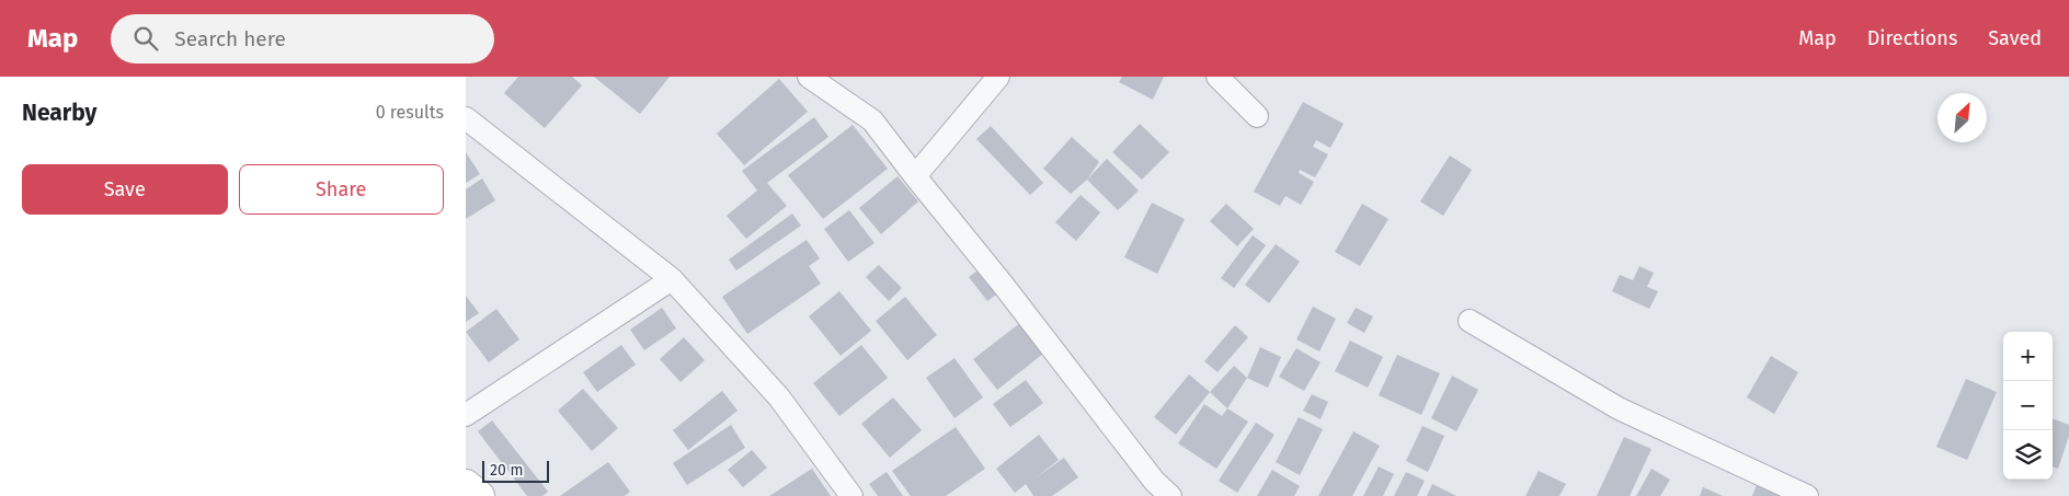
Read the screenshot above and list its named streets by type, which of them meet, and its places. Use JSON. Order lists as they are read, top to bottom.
{
  "scale_bar": "20 m",
  "north": "top right",
  "page": {
    "header": "Map",
    "search": "Search here",
    "nav": ["Map", "Directions", "Saved"],
    "heading": ["Nearby", "0 results"],
    "buttons": ["Save", "Share"],
    "map_buttons": ["+", "−"],
    "scale": "20 m"
  }
}
